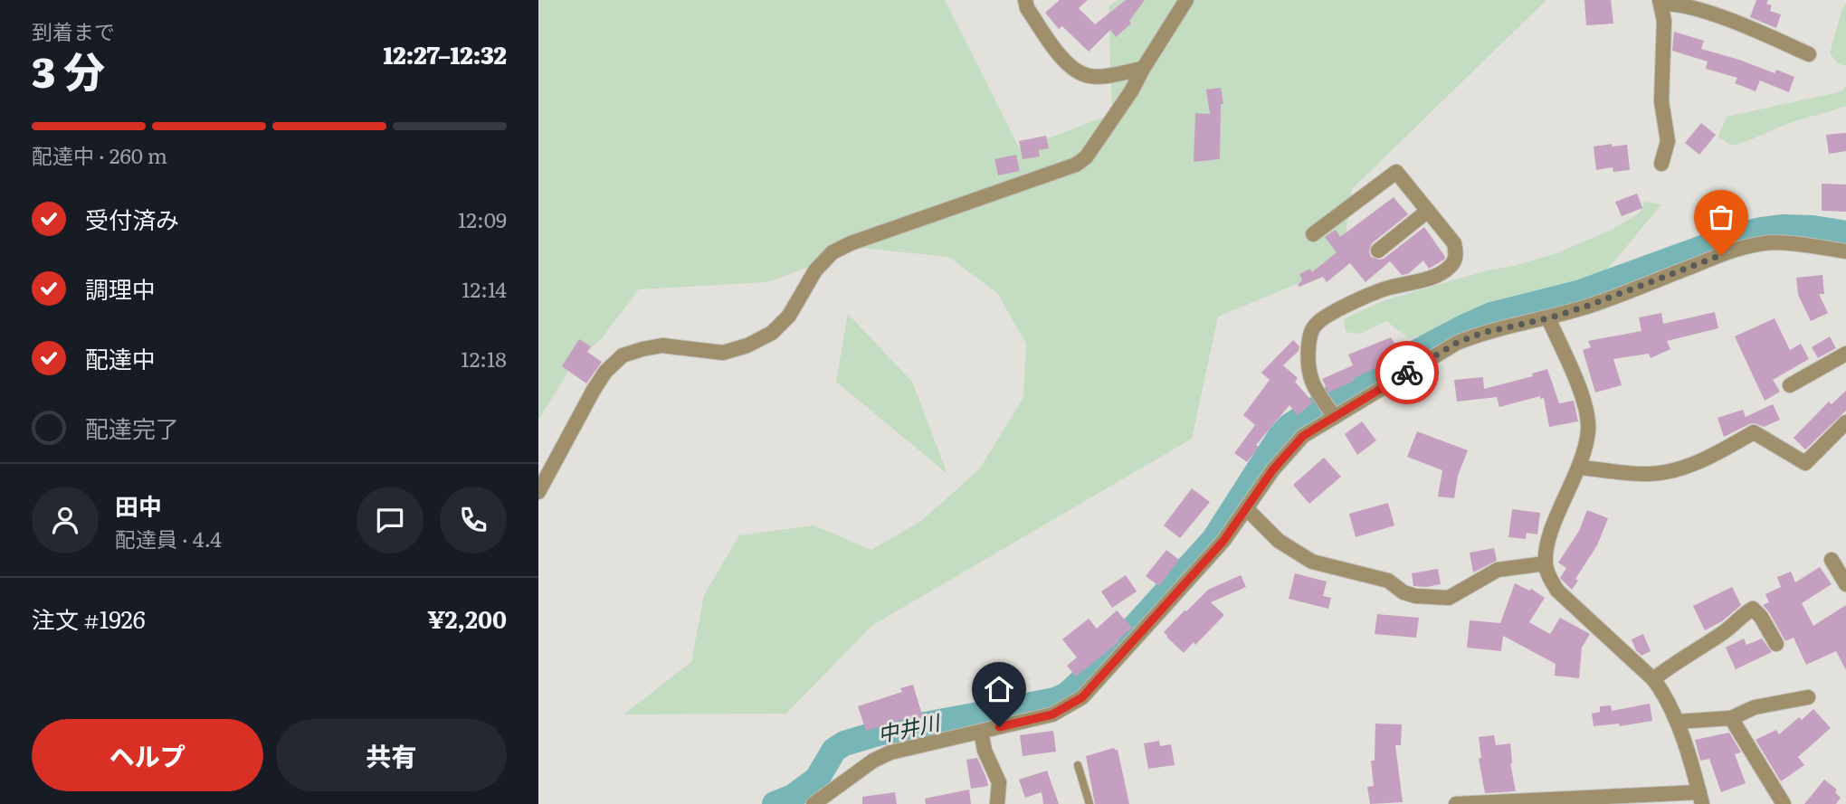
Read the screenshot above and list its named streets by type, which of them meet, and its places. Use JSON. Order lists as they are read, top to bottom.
{
  "water": ["中井川"],
  "page": {
    "heading": ["3 分", "到着まで", "12:27–12:32"],
    "panel": [
      "田中",
      "配達員 · 4.4",
      "注文 #1926",
      "¥2,200"
    ],
    "bar": "配達中 · 260 m",
    "list": [
      ["受付済み", "12:09"],
      ["調理中", "12:14"],
      ["配達中", "12:18"],
      "配達完了"
    ],
    "buttons": ["ヘルプ", "共有"]
  }
}
